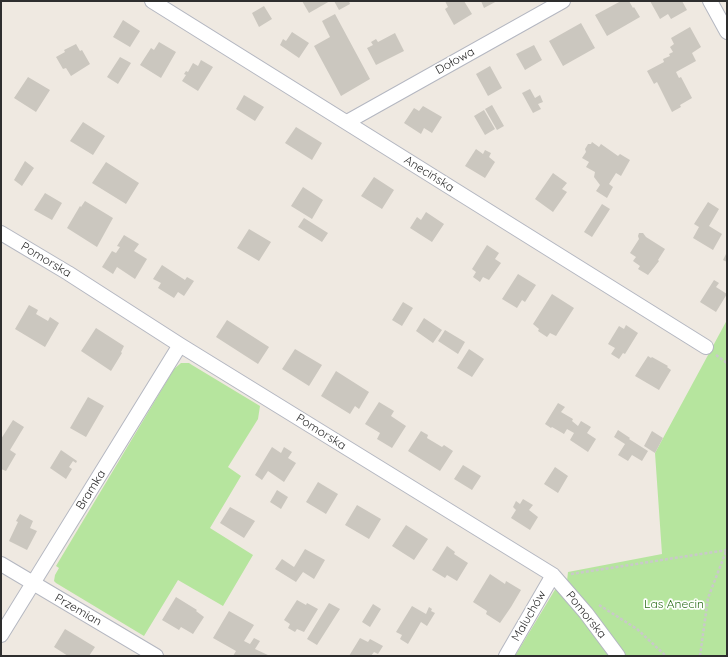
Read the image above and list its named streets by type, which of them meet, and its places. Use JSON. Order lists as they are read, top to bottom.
{
  "streets": {
    "street": [
      "Dołowa",
      "Anecińska",
      "Pomorska",
      "Bramka",
      "Przemian",
      "Maluchów"
    ]
  },
  "crossings": [
    ["Dołowa", "Anecińska"],
    ["Pomorska", "Bramka"],
    ["Pomorska", "Maluchów"],
    ["Bramka", "Przemian"]
  ],
  "parks": ["Las Anecin"]
}
